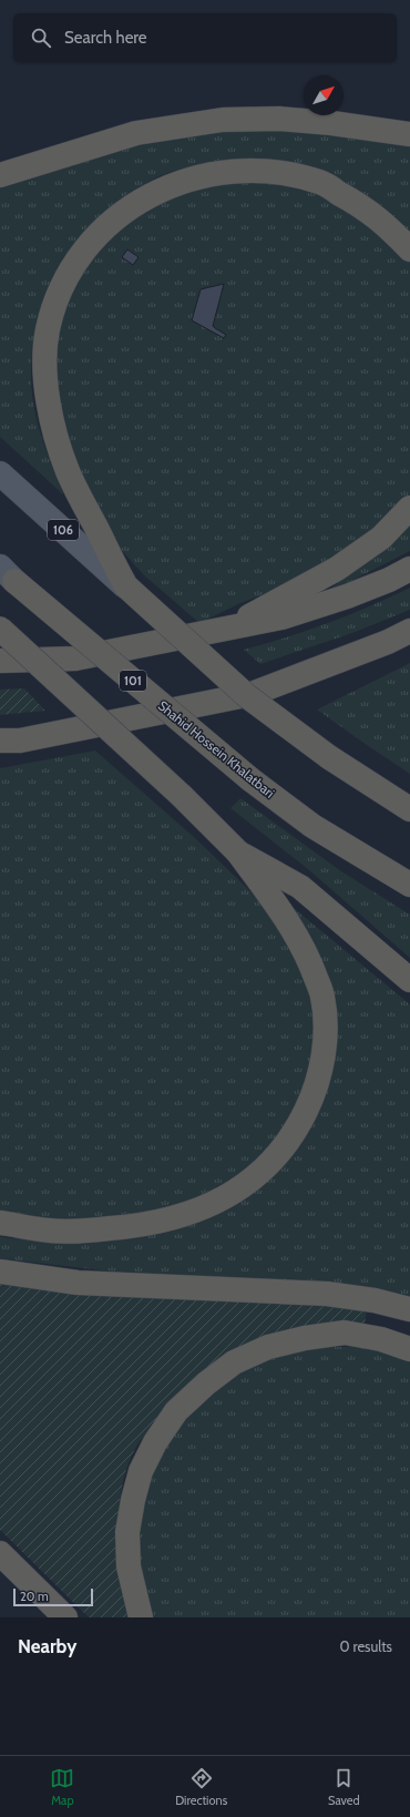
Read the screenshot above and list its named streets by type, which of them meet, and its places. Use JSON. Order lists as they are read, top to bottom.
{
  "streets": {
    "highway": ["101", "Shahid Hossein Khalatbari"],
    "main road": ["106"]
  },
  "scale_bar": "20 m",
  "north": "top right",
  "page": {
    "search": "Search here",
    "scale": "20 m",
    "heading": ["Nearby", "0 results"],
    "nav": ["Map", "Directions", "Saved"]
  }
}
